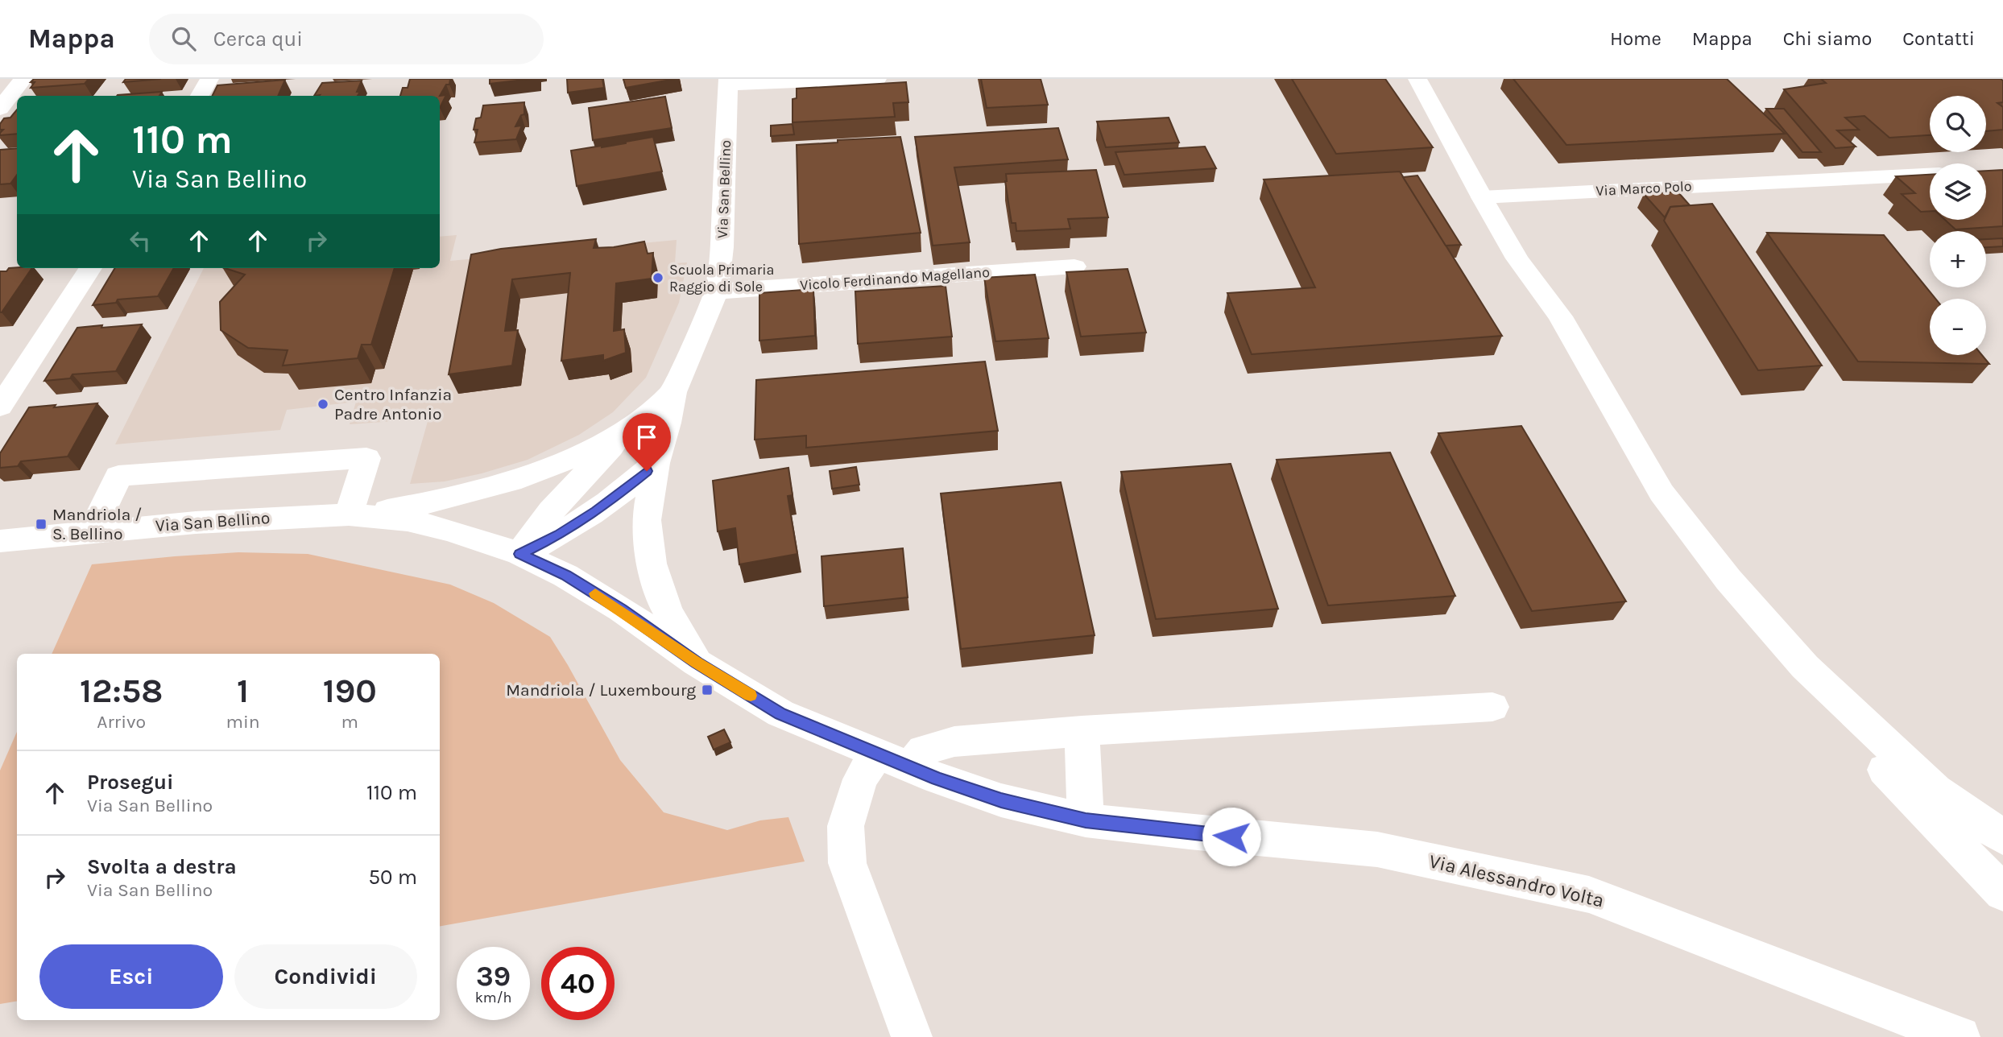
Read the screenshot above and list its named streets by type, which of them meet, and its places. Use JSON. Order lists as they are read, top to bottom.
{
  "streets": {
    "main road": [
      "Via Marco Polo",
      "Via San Bellino",
      "Vicolo Ferdinando Magellano",
      "Via Alessandro Volta"
    ]
  },
  "crossings": [
    ["Via San Bellino", "Vicolo Ferdinando Magellano"],
    ["Via San Bellino", "Via Alessandro Volta"]
  ],
  "places": {
    "other": ["Scuola Primaria Raggio di Sole", "Centro Infanzia Padre Antonio"],
    "transit": ["Mandriola / S. Bellino", "Mandriola / Luxembourg"]
  },
  "page": {
    "header": "Mappa",
    "search": "Cerca qui",
    "nav": [
      "Home",
      "Mappa",
      "Chi siamo",
      "Contatti"
    ],
    "map_buttons": ["+", "−"],
    "turn": ["110 m", "Via San Bellino"],
    "eta": [
      "12:58",
      "Arrivo",
      "1",
      "min",
      "190",
      "m"
    ],
    "list": [
      {
        "name": "Prosegui",
        "note": "Via San Bellino",
        "value": "110 m"
      },
      {
        "name": "Svolta a destra",
        "note": "Via San Bellino",
        "value": "50 m"
      }
    ],
    "buttons": ["Esci", "Condividi"],
    "speed": "39 km/h",
    "limit": "40"
  }
}
